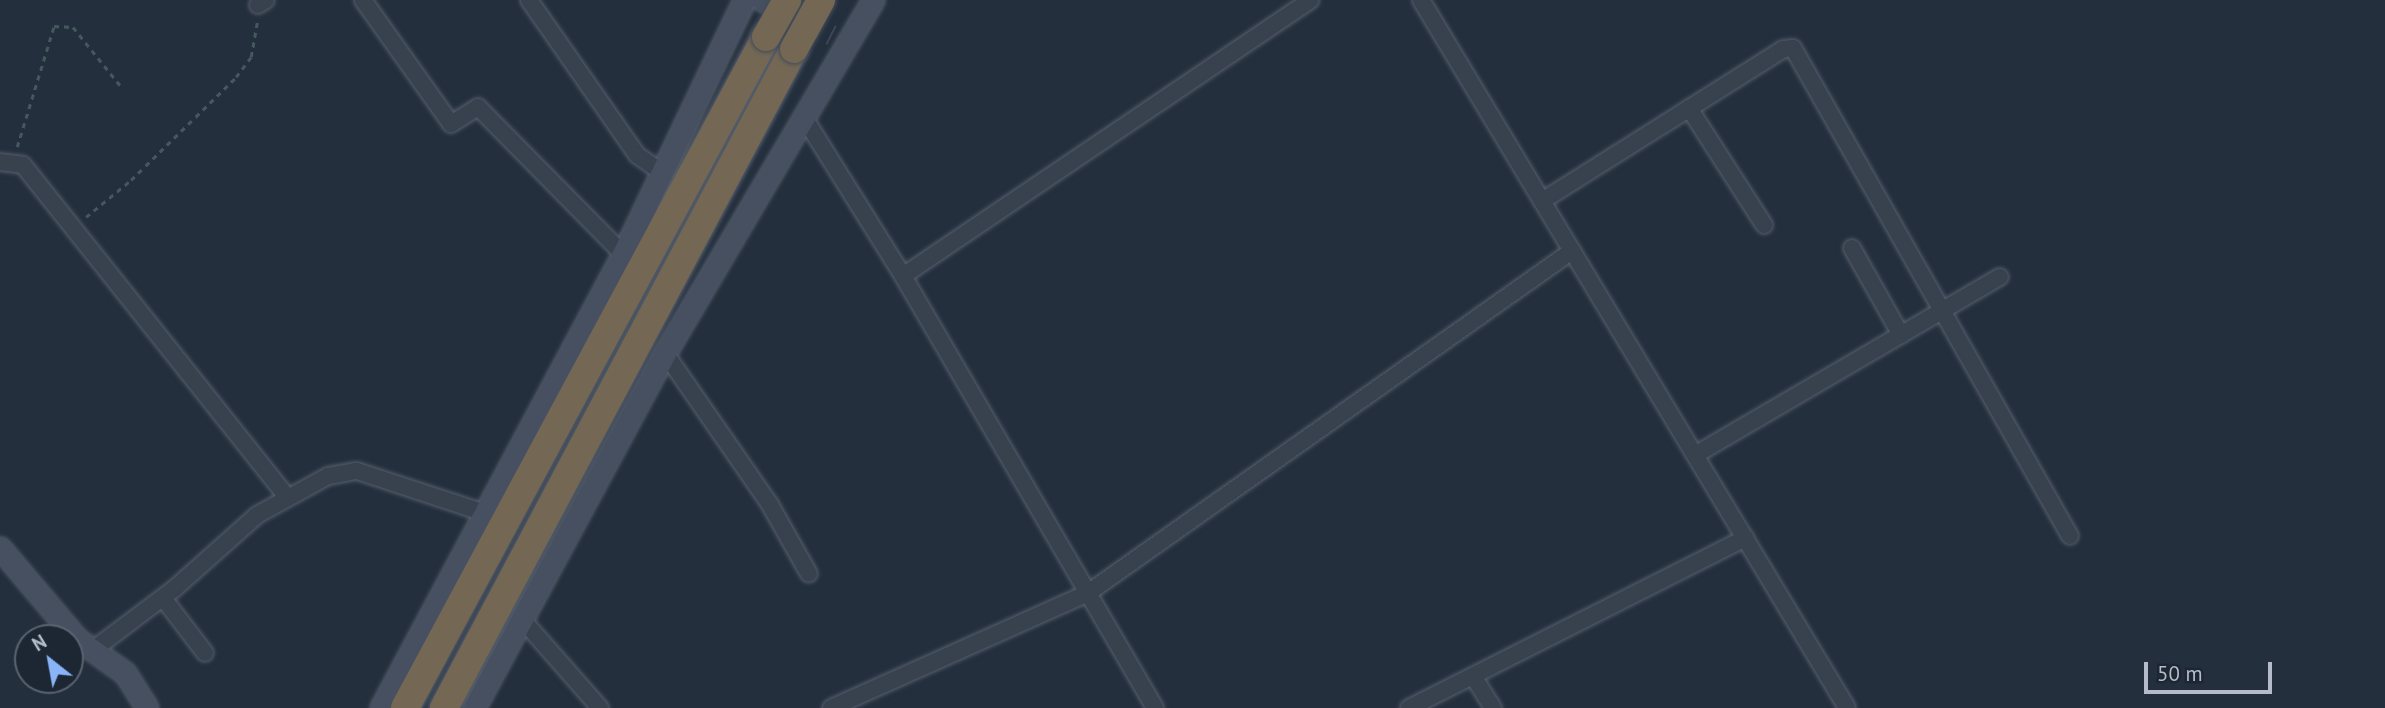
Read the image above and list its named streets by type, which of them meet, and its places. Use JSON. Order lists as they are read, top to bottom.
{
  "scale_bar": "50 m",
  "north": "top left"
}
